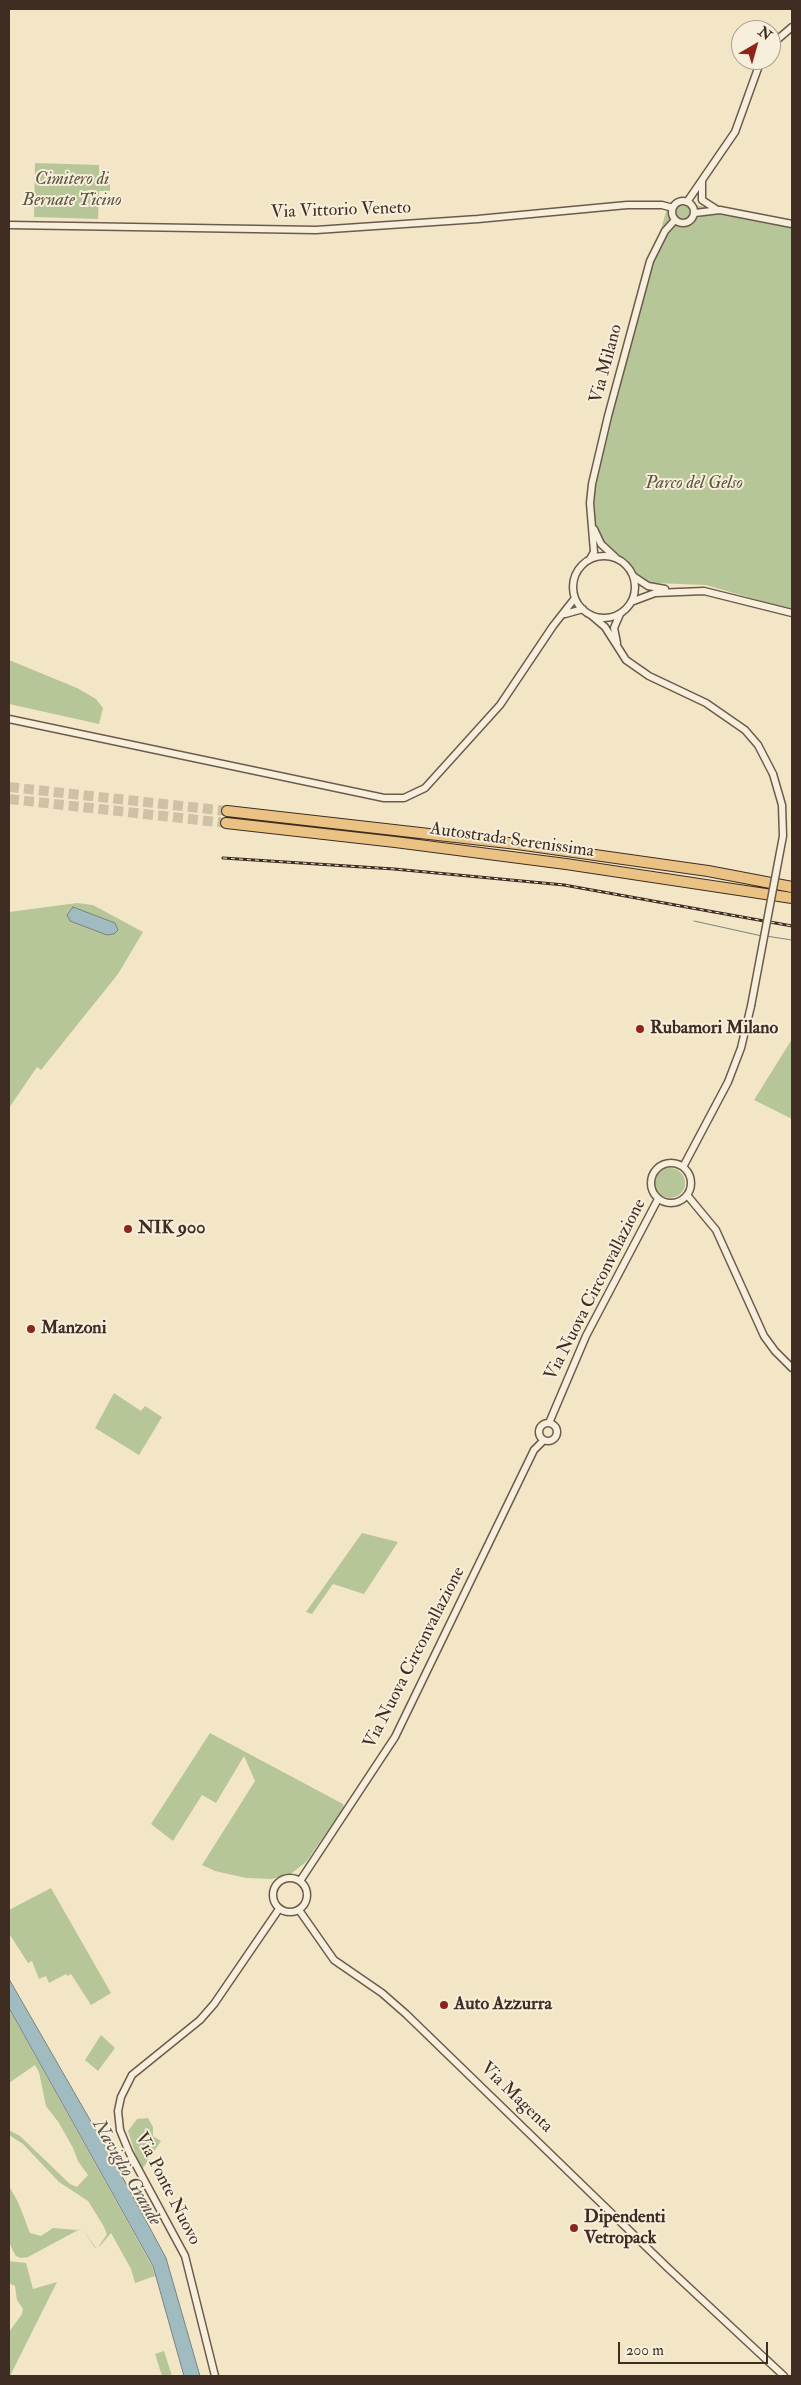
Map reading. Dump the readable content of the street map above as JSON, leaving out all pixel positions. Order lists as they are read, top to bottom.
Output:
{
  "streets": {
    "highway": ["Autostrada Serenissima"],
    "street": [
      "Via Vittorio Veneto",
      "Via Milano",
      "Via Nuova Circonvallazione",
      "Via Magenta",
      "Via Ponte Nuovo"
    ]
  },
  "crossings": [
    ["Via Vittorio Veneto", "Via Milano"],
    ["Via Nuova Circonvallazione", "Via Magenta"],
    ["Via Nuova Circonvallazione", "Via Ponte Nuovo"],
    ["Via Magenta", "Via Ponte Nuovo"]
  ],
  "water": ["Naviglio Grande"],
  "parks": ["Cimitero di Bernate Ticino", "Parco del Gelso"],
  "places": [
    "Rubamori Milano",
    "NIK 900",
    "Manzoni",
    "Auto Azzurra",
    "Dipendenti Vetropack"
  ],
  "scale_bar": "200 m",
  "north": "top right"
}
